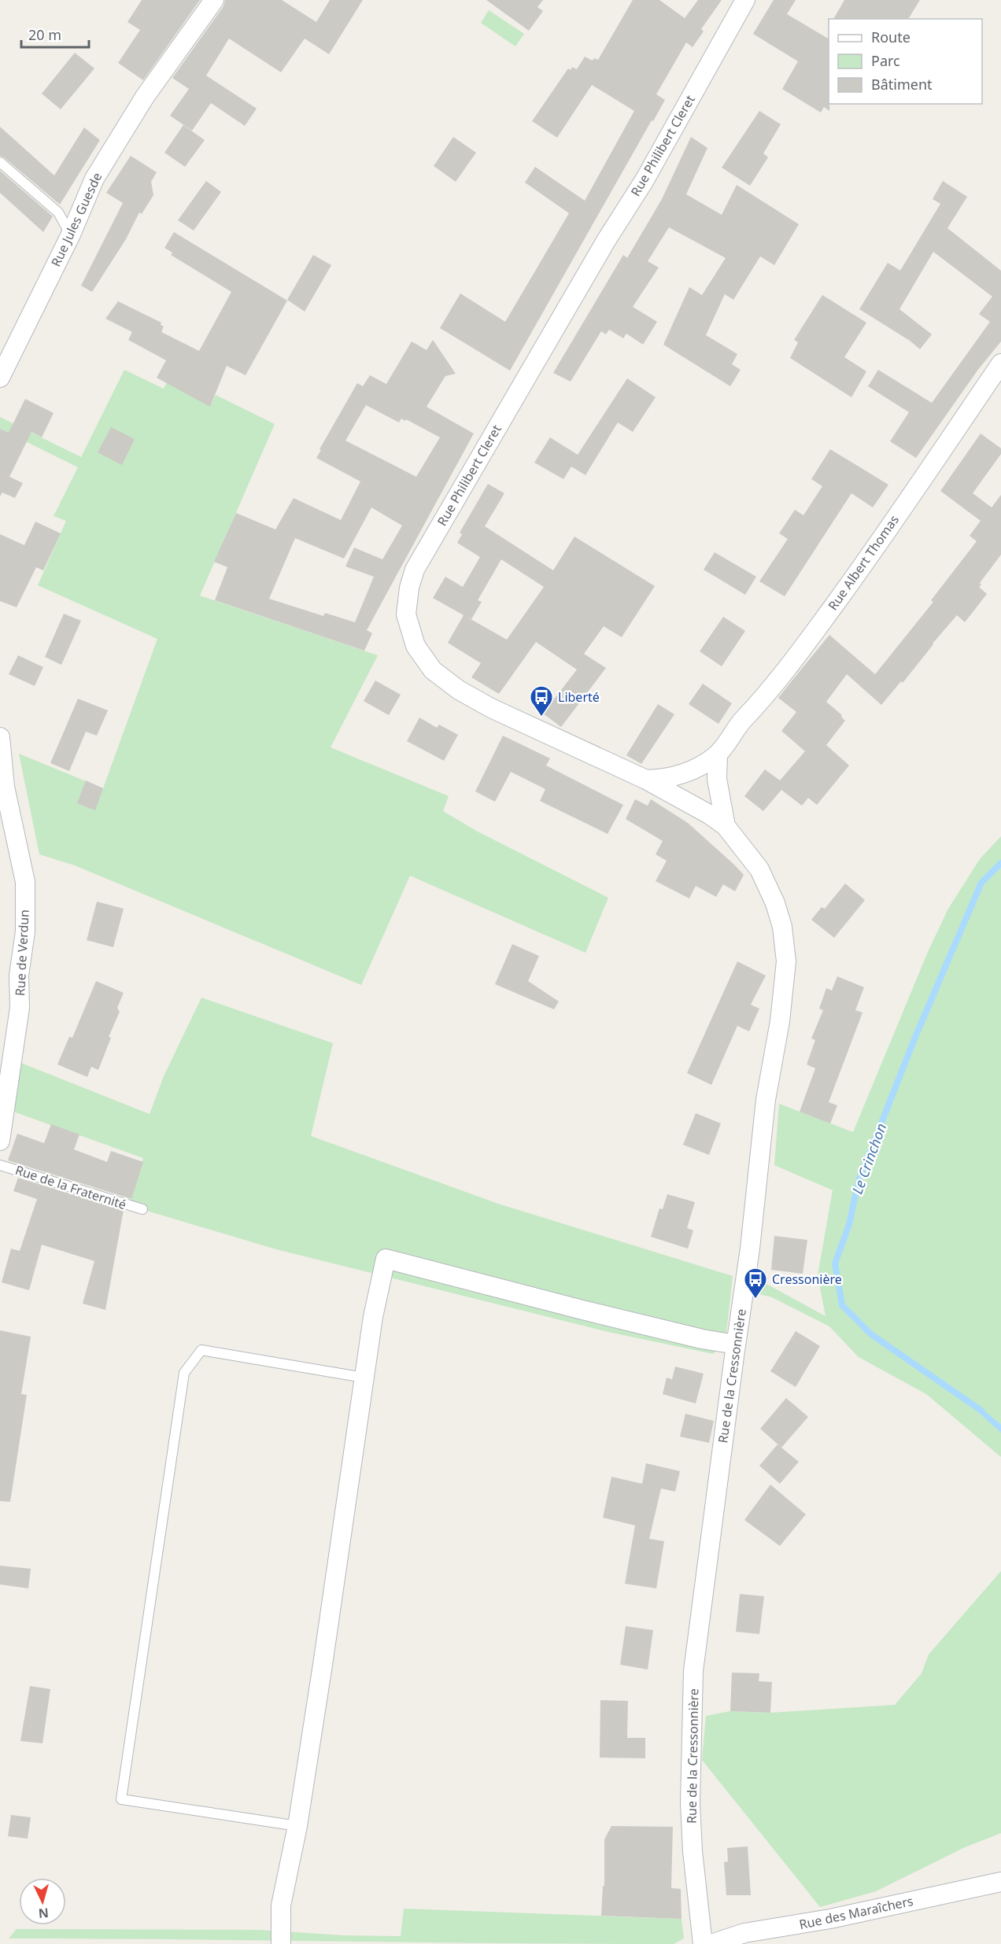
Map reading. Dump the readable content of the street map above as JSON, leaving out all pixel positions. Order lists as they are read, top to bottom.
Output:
{
  "streets": {
    "street": [
      "Rue Philibert Cleret",
      "Rue Jules Guesde",
      "Rue Albert Thomas",
      "Rue de Verdun",
      "Rue de la Cressonnière",
      "Rue des Maraîchers"
    ],
    "lane": ["Rue de la Fraternité"]
  },
  "crossings": [
    ["Rue Philibert Cleret", "Rue Albert Thomas"],
    ["Rue Philibert Cleret", "Rue de la Cressonnière"]
  ],
  "water": ["Le Crinchon"],
  "places": {
    "bus stop": ["Liberté", "Cressonière"]
  },
  "legend": ["Route", "Parc", "Bâtiment"],
  "scale_bar": "20 m",
  "north": "bottom"
}
